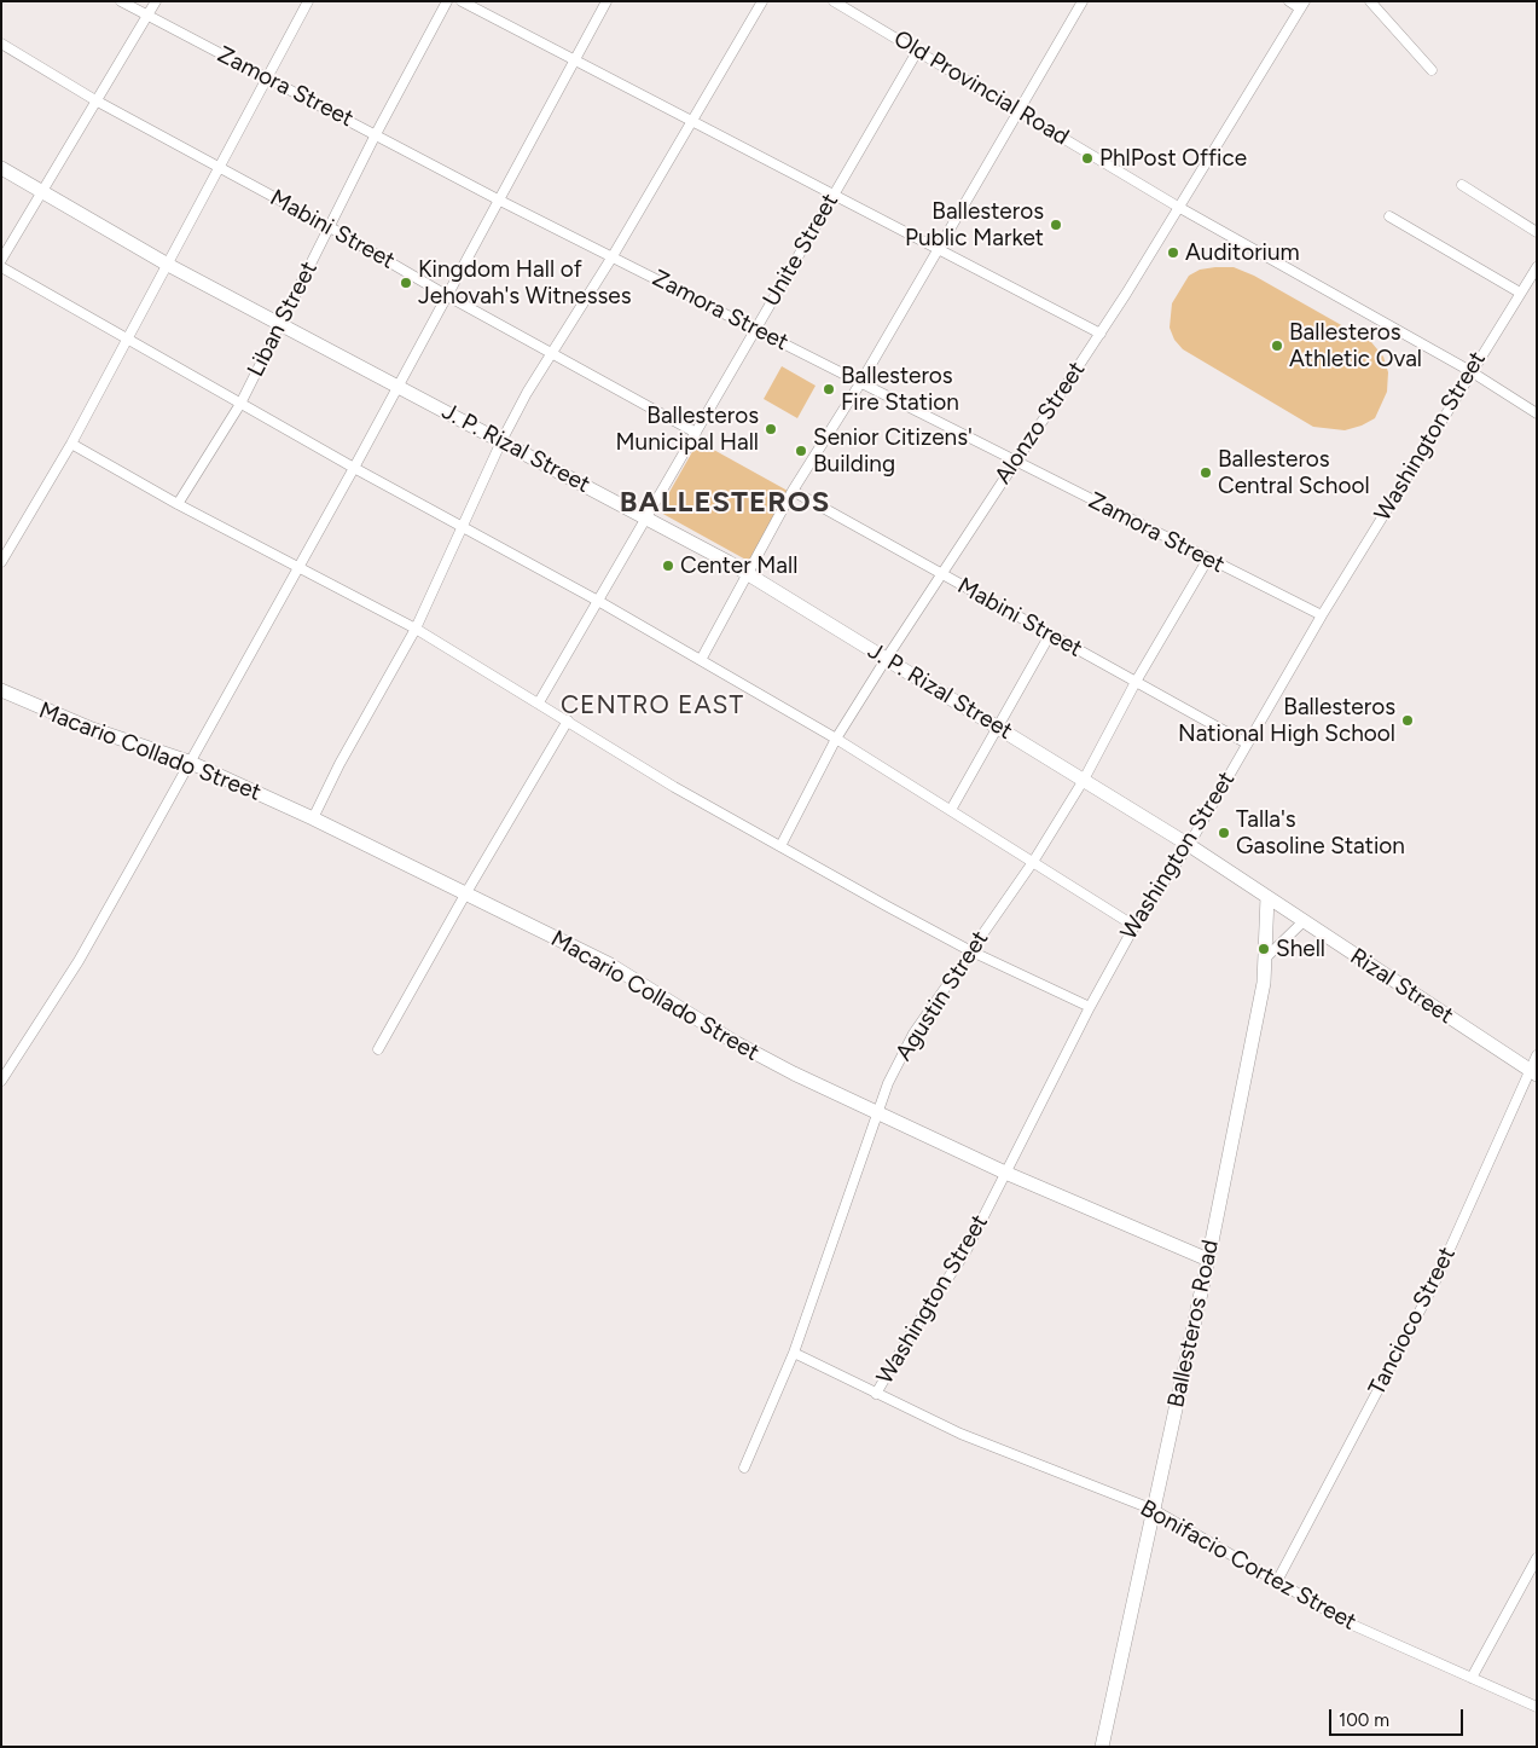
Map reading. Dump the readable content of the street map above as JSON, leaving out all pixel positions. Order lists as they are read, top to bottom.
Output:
{
  "streets": {
    "main road": [
      "J. P. Rizal Street",
      "Macario Collado Street",
      "Rizal Street",
      "Ballesteros Road"
    ],
    "street": [
      "Zamora Street",
      "Old Provincial Road",
      "Mabini Street",
      "Unite Street",
      "Liban Street",
      "Alonzo Street",
      "Washington Street",
      "Agustin Street",
      "Tancioco Street",
      "Bonifacio Cortez Street"
    ]
  },
  "crossings": [
    ["Zamora Street", "Unite Street"],
    ["Zamora Street", "Liban Street"],
    ["Zamora Street", "Alonzo Street"],
    ["Zamora Street", "Washington Street"],
    ["Zamora Street", "Agustin Street"],
    ["Old Provincial Road", "Unite Street"],
    ["Old Provincial Road", "Alonzo Street"],
    ["Old Provincial Road", "Washington Street"],
    ["Mabini Street", "Unite Street"],
    ["Mabini Street", "Liban Street"],
    ["Mabini Street", "Alonzo Street"],
    ["Mabini Street", "Washington Street"],
    ["Mabini Street", "Agustin Street"],
    ["Unite Street", "J. P. Rizal Street"],
    ["Liban Street", "J. P. Rizal Street"],
    ["Alonzo Street", "J. P. Rizal Street"],
    ["Washington Street", "J. P. Rizal Street"],
    ["Washington Street", "Macario Collado Street"],
    ["Washington Street", "Bonifacio Cortez Street"],
    ["J. P. Rizal Street", "Rizal Street"],
    ["J. P. Rizal Street", "Agustin Street"],
    ["J. P. Rizal Street", "Ballesteros Road"],
    ["Macario Collado Street", "Agustin Street"],
    ["Macario Collado Street", "Ballesteros Road"],
    ["Rizal Street", "Tancioco Street"],
    ["Rizal Street", "Ballesteros Road"],
    ["Agustin Street", "Bonifacio Cortez Street"],
    ["Tancioco Street", "Bonifacio Cortez Street"],
    ["Ballesteros Road", "Bonifacio Cortez Street"]
  ],
  "districts": ["BALLESTEROS", "CENTRO EAST"],
  "places": [
    "PhlPost Office",
    "Ballesteros Public Market",
    "Auditorium",
    "Kingdom Hall of Jehovah's Witnesses",
    "Ballesteros Athletic Oval",
    "Ballesteros Fire Station",
    "Ballesteros Municipal Hall",
    "Senior Citizens' Building",
    "Ballesteros Central School",
    "Center Mall",
    "Ballesteros National High School",
    "Talla's Gasoline Station",
    "Shell"
  ],
  "scale_bar": "100 m"
}
